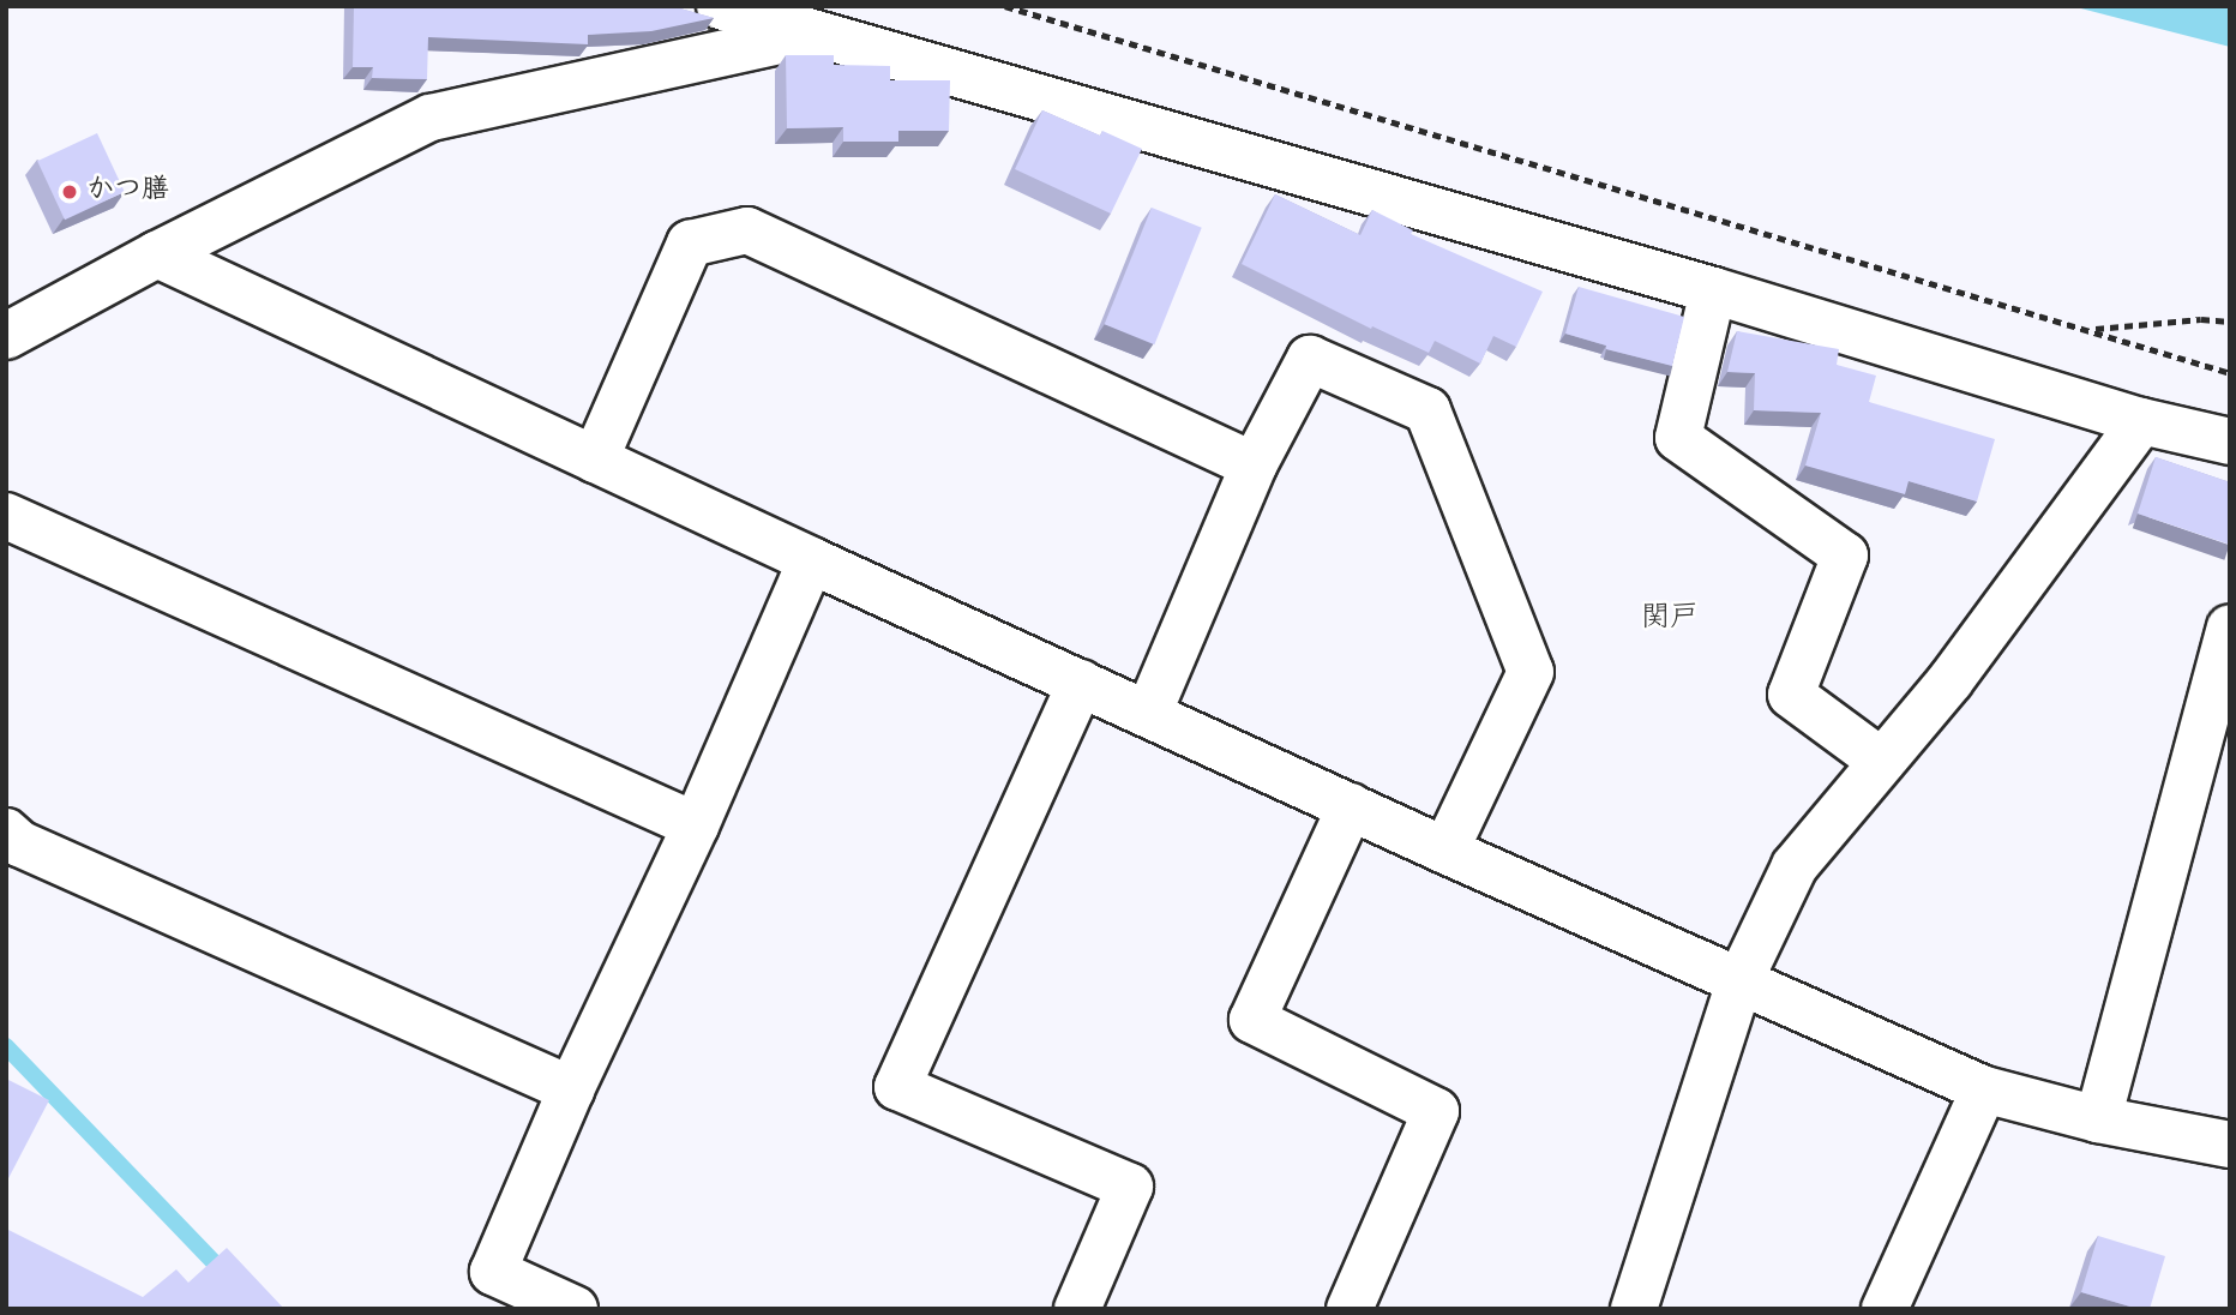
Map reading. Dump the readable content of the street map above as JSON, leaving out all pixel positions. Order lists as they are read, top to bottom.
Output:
{
  "districts": ["関戸"],
  "places": ["かつ膳"]
}
